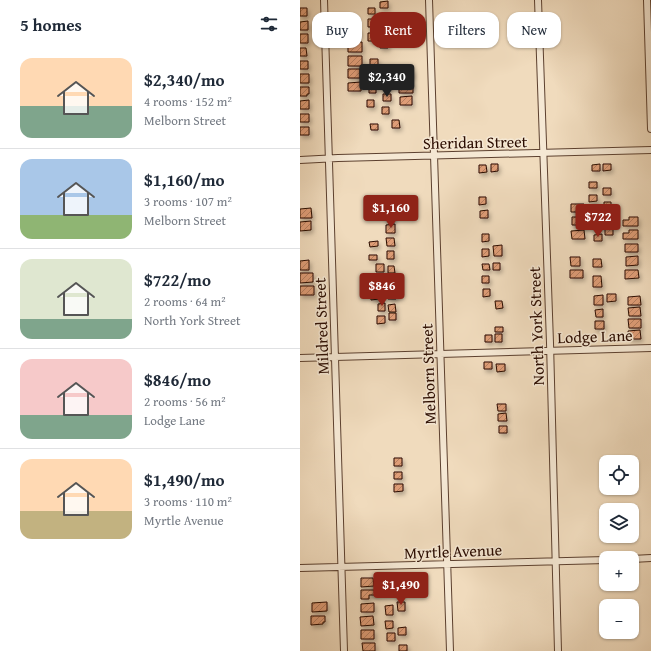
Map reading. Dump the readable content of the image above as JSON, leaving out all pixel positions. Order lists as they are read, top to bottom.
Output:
{
  "streets": {
    "street": [
      "Sheridan Street",
      "Mildred Street",
      "North York Street",
      "Lodge Lane",
      "Melborn Street",
      "Myrtle Avenue"
    ]
  },
  "crossings": [
    ["Sheridan Street", "Mildred Street"],
    ["Sheridan Street", "North York Street"],
    ["Sheridan Street", "Melborn Street"],
    ["Mildred Street", "Lodge Lane"],
    ["Mildred Street", "Myrtle Avenue"],
    ["North York Street", "Lodge Lane"],
    ["North York Street", "Myrtle Avenue"],
    ["Lodge Lane", "Melborn Street"],
    ["Melborn Street", "Myrtle Avenue"]
  ],
  "page": {
    "heading": "5 homes",
    "chip": [
      "Buy",
      "Rent",
      "Filters",
      "New"
    ],
    "list": [
      {
        "name": "$2,340/mo",
        "note": "4 rooms · 152 m² · Melborn Street"
      },
      {
        "name": "$1,160/mo",
        "note": "3 rooms · 107 m² · Melborn Street"
      },
      {
        "name": "$722/mo",
        "note": "2 rooms · 64 m² · North York Street"
      },
      {
        "name": "$846/mo",
        "note": "2 rooms · 56 m² · Lodge Lane"
      },
      {
        "name": "$1,490/mo",
        "note": "3 rooms · 110 m² · Myrtle Avenue"
      }
    ],
    "price": [
      "$2,340",
      "$1,160",
      "$722",
      "$846",
      "$1,490"
    ],
    "map_buttons": ["+", "−"]
  }
}
